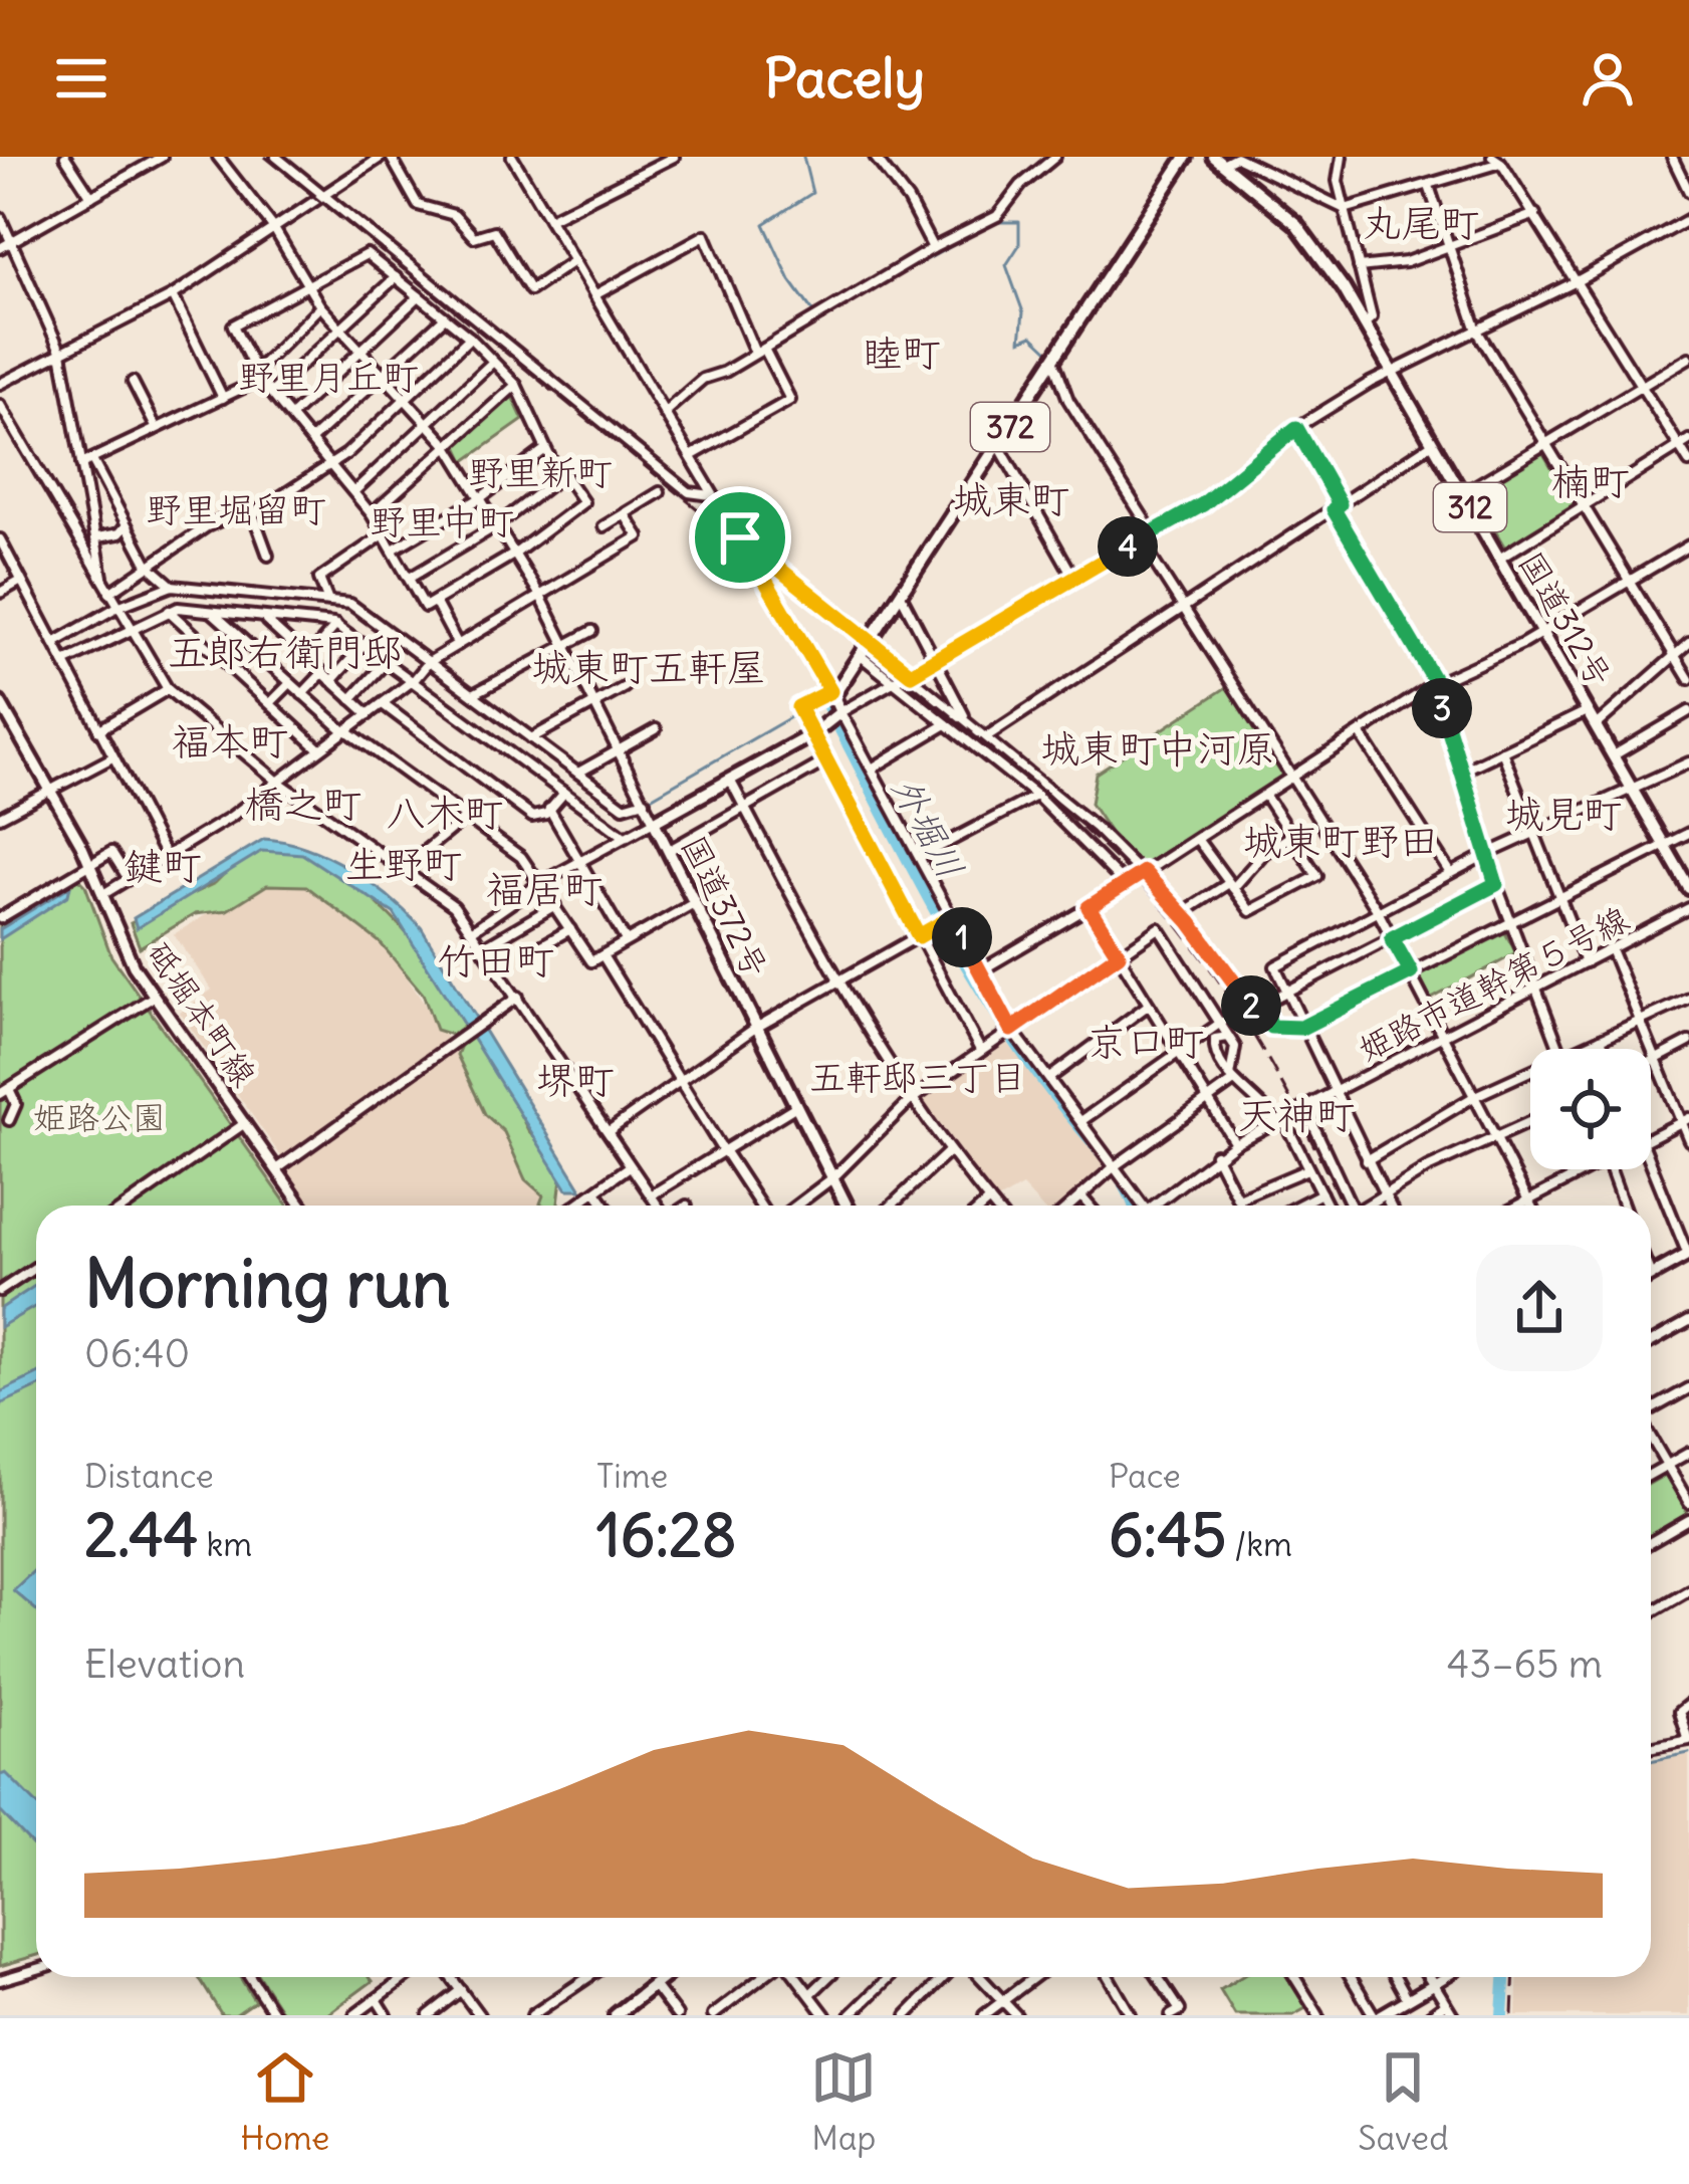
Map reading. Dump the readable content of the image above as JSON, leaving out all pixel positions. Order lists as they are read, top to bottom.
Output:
{
  "streets": {
    "highway": [
      "372",
      "312",
      "国道312号",
      "国道372号"
    ],
    "main road": ["砥堀本町線"],
    "street": ["姫路市道幹第５号線"]
  },
  "districts": [
    "丸尾町",
    "睦町",
    "野里月丘町",
    "野里新町",
    "楠町",
    "城東町",
    "野里堀留町",
    "野里中町",
    "五郎右衛門邸",
    "城東町五軒屋",
    "福本町",
    "城東町中河原",
    "橋之町",
    "八木町",
    "城見町",
    "城東町野田",
    "生野町",
    "鍵町",
    "福居町",
    "竹田町",
    "京口町",
    "五軒邸三丁目",
    "堺町",
    "天神町"
  ],
  "water": ["外堀川"],
  "parks": ["姫路公園"],
  "page": {
    "header": "Pacely",
    "pins": [
      "4",
      "3",
      "1",
      "2"
    ],
    "heading": ["Morning run", "06:40"],
    "stats": [
      ["Distance", "2.44 km"],
      ["Time", "16:28"],
      ["Pace", "6:45 /km"]
    ],
    "chart": ["Elevation", "43–65 m"],
    "tabs": ["Home", "Map", "Saved"]
  }
}
